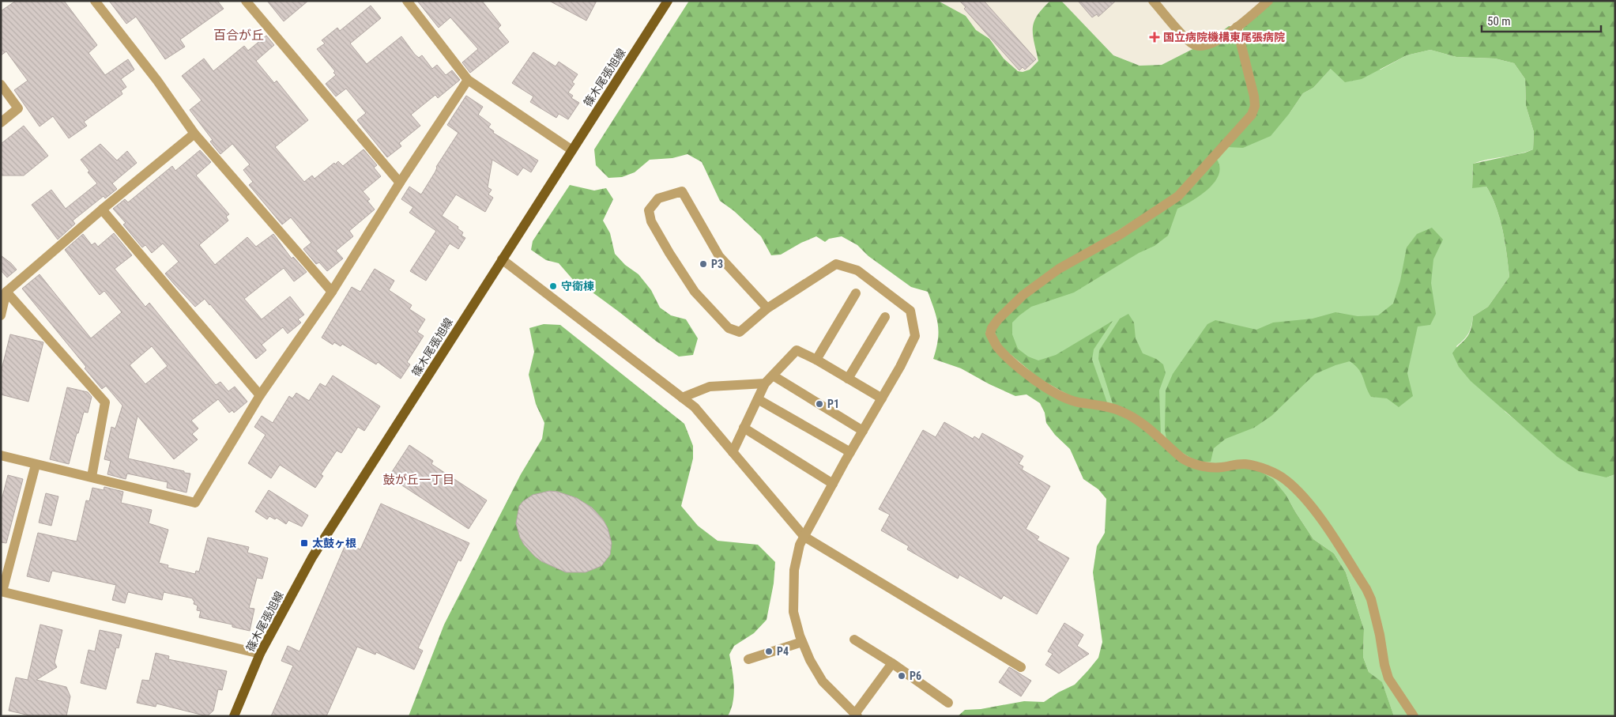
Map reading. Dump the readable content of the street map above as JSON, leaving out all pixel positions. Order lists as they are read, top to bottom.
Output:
{
  "streets": {
    "main road": ["篠木尾張旭線"]
  },
  "districts": ["百合が丘", "鼓が丘一丁目"],
  "places": {
    "health": ["国立病院機構東尾張病院"],
    "other": [
      "P3",
      "守衛棟",
      "P1",
      "P4",
      "P6"
    ],
    "transit": ["太鼓ヶ根"]
  },
  "scale_bar": "50 m"
}
